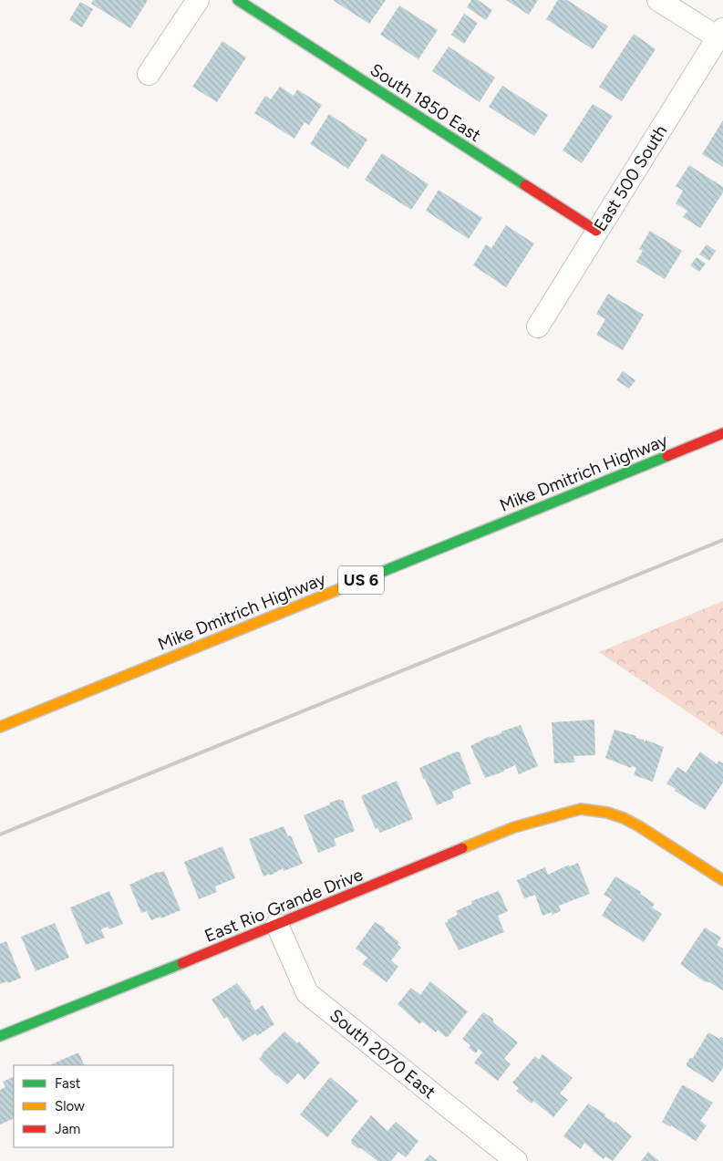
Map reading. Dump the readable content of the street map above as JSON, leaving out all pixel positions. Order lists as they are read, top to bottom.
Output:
{
  "streets": {
    "main road": [
      "South 1850 East",
      "Mike Dmitrich Highway",
      "US 6",
      "East Rio Grande Drive"
    ],
    "street": ["East 500 South", "South 2070 East"]
  },
  "crossings": [
    ["South 1850 East", "East 500 South"],
    ["East Rio Grande Drive", "South 2070 East"]
  ],
  "legend": ["Fast", "Slow", "Jam"]
}
